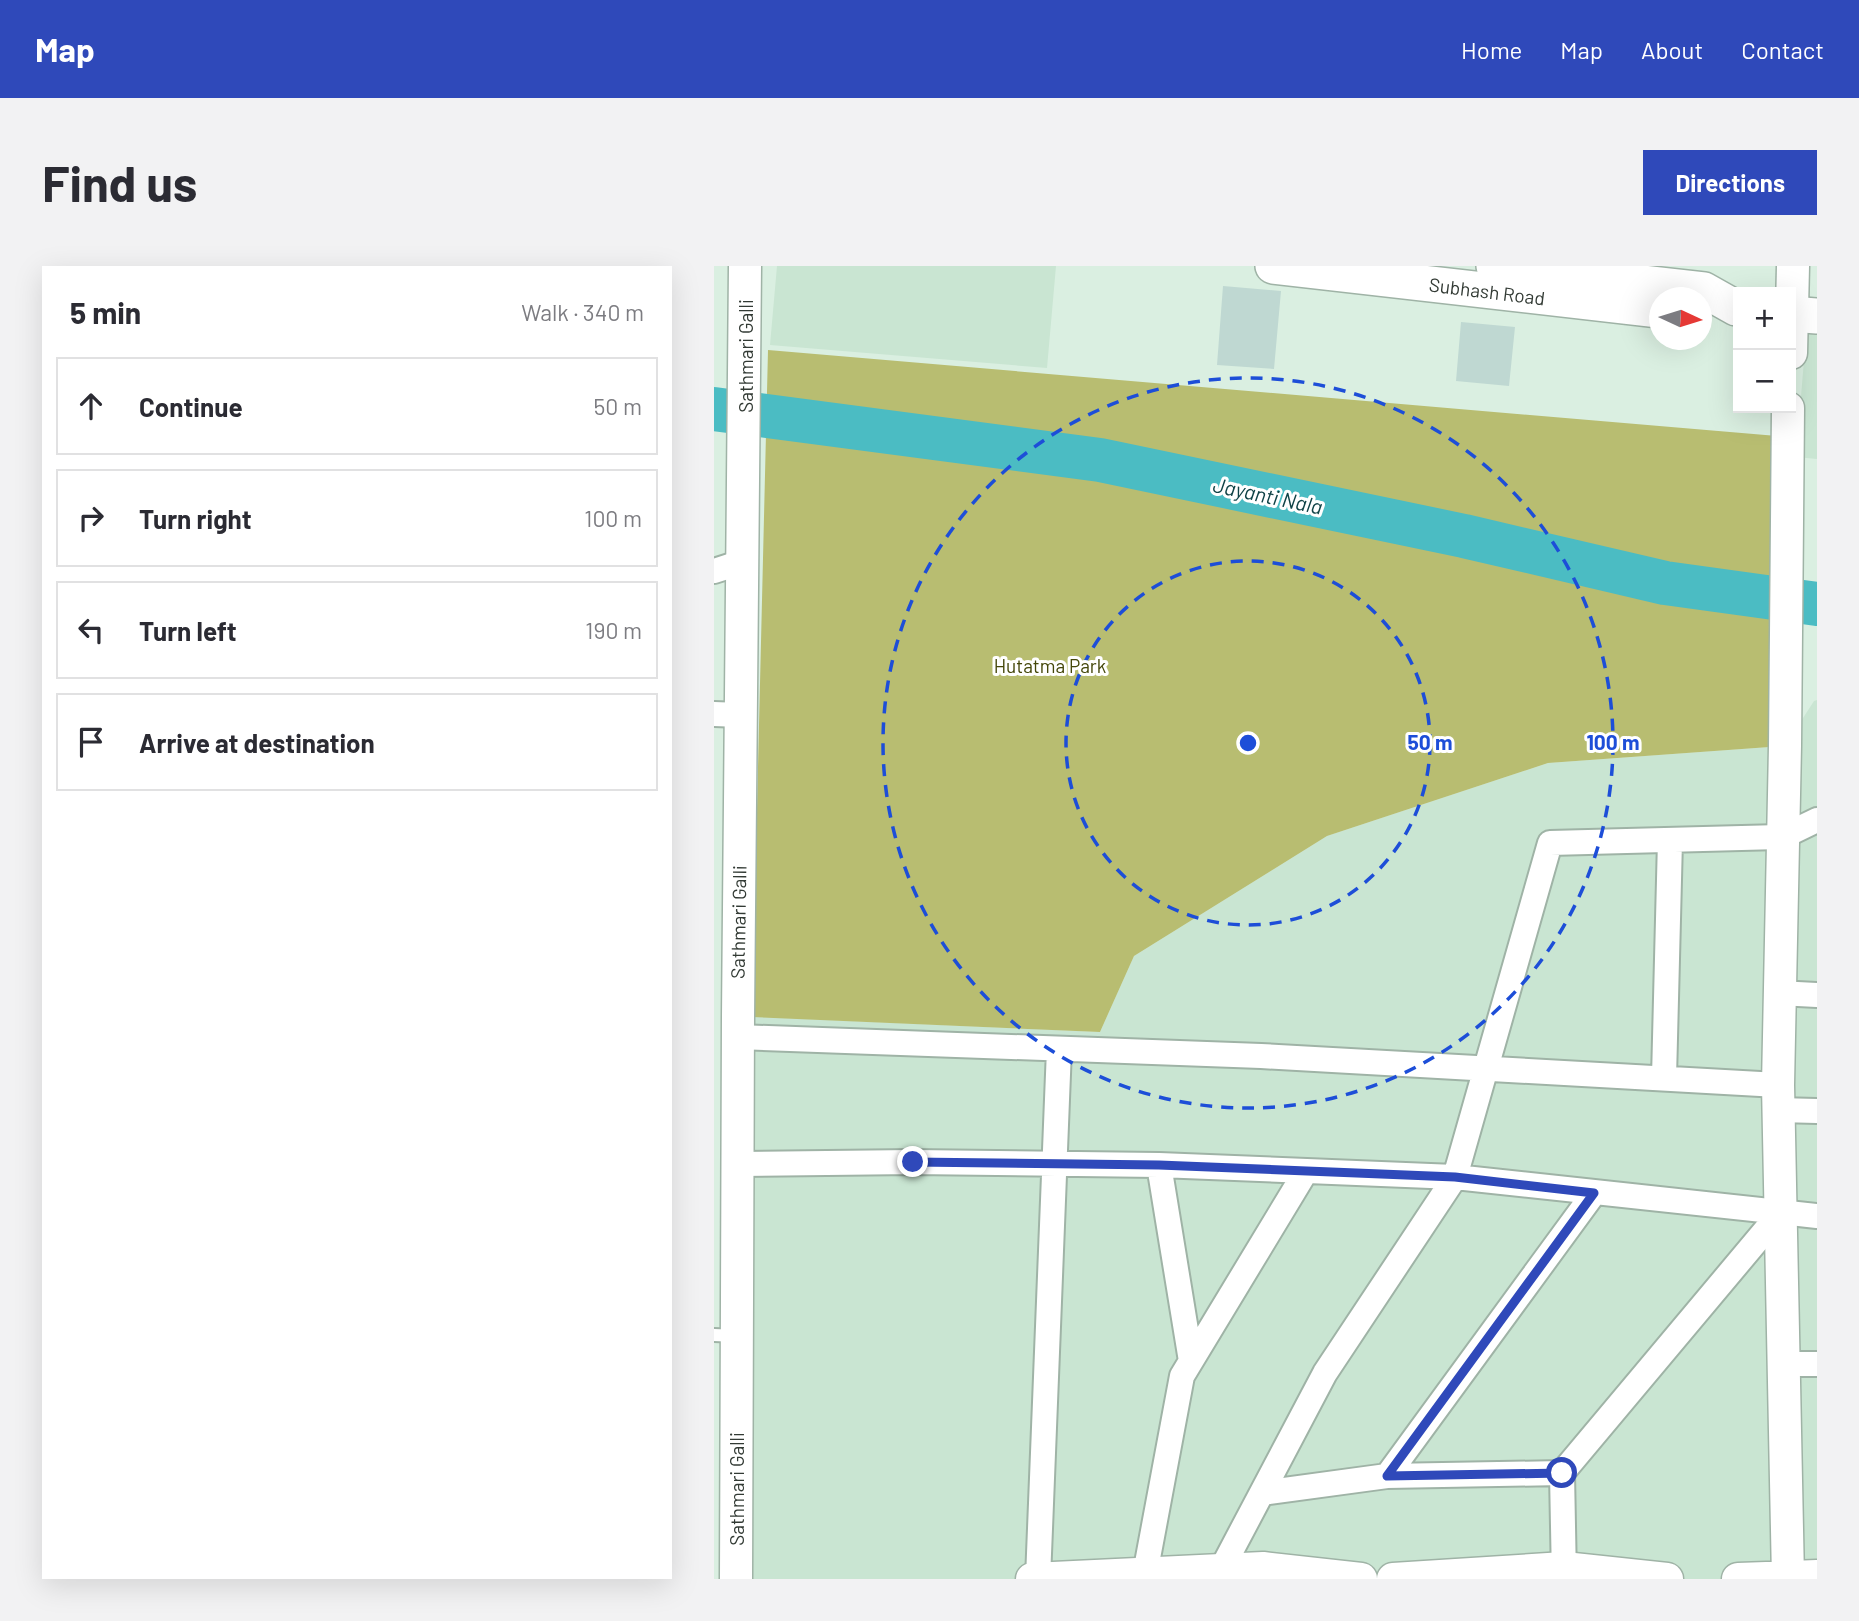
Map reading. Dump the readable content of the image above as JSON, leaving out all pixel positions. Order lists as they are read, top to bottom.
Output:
{
  "streets": {
    "main road": ["Subhash Road"],
    "street": ["Sathmari Galli"]
  },
  "water": ["Jayanti Nala"],
  "parks": ["Hutatma Park"],
  "north": "right",
  "page": {
    "header": "Map",
    "nav": [
      "Home",
      "Map",
      "About",
      "Contact"
    ],
    "buttons": "Directions",
    "title": "Find us",
    "heading": ["5 min", "Walk · 340 m"],
    "map_buttons": ["+", "−"],
    "list": [
      ["Continue", "50 m"],
      ["Turn right", "100 m"],
      ["Turn left", "190 m"],
      "Arrive at destination"
    ]
  },
  "rings": ["50 m", "100 m"]
}
